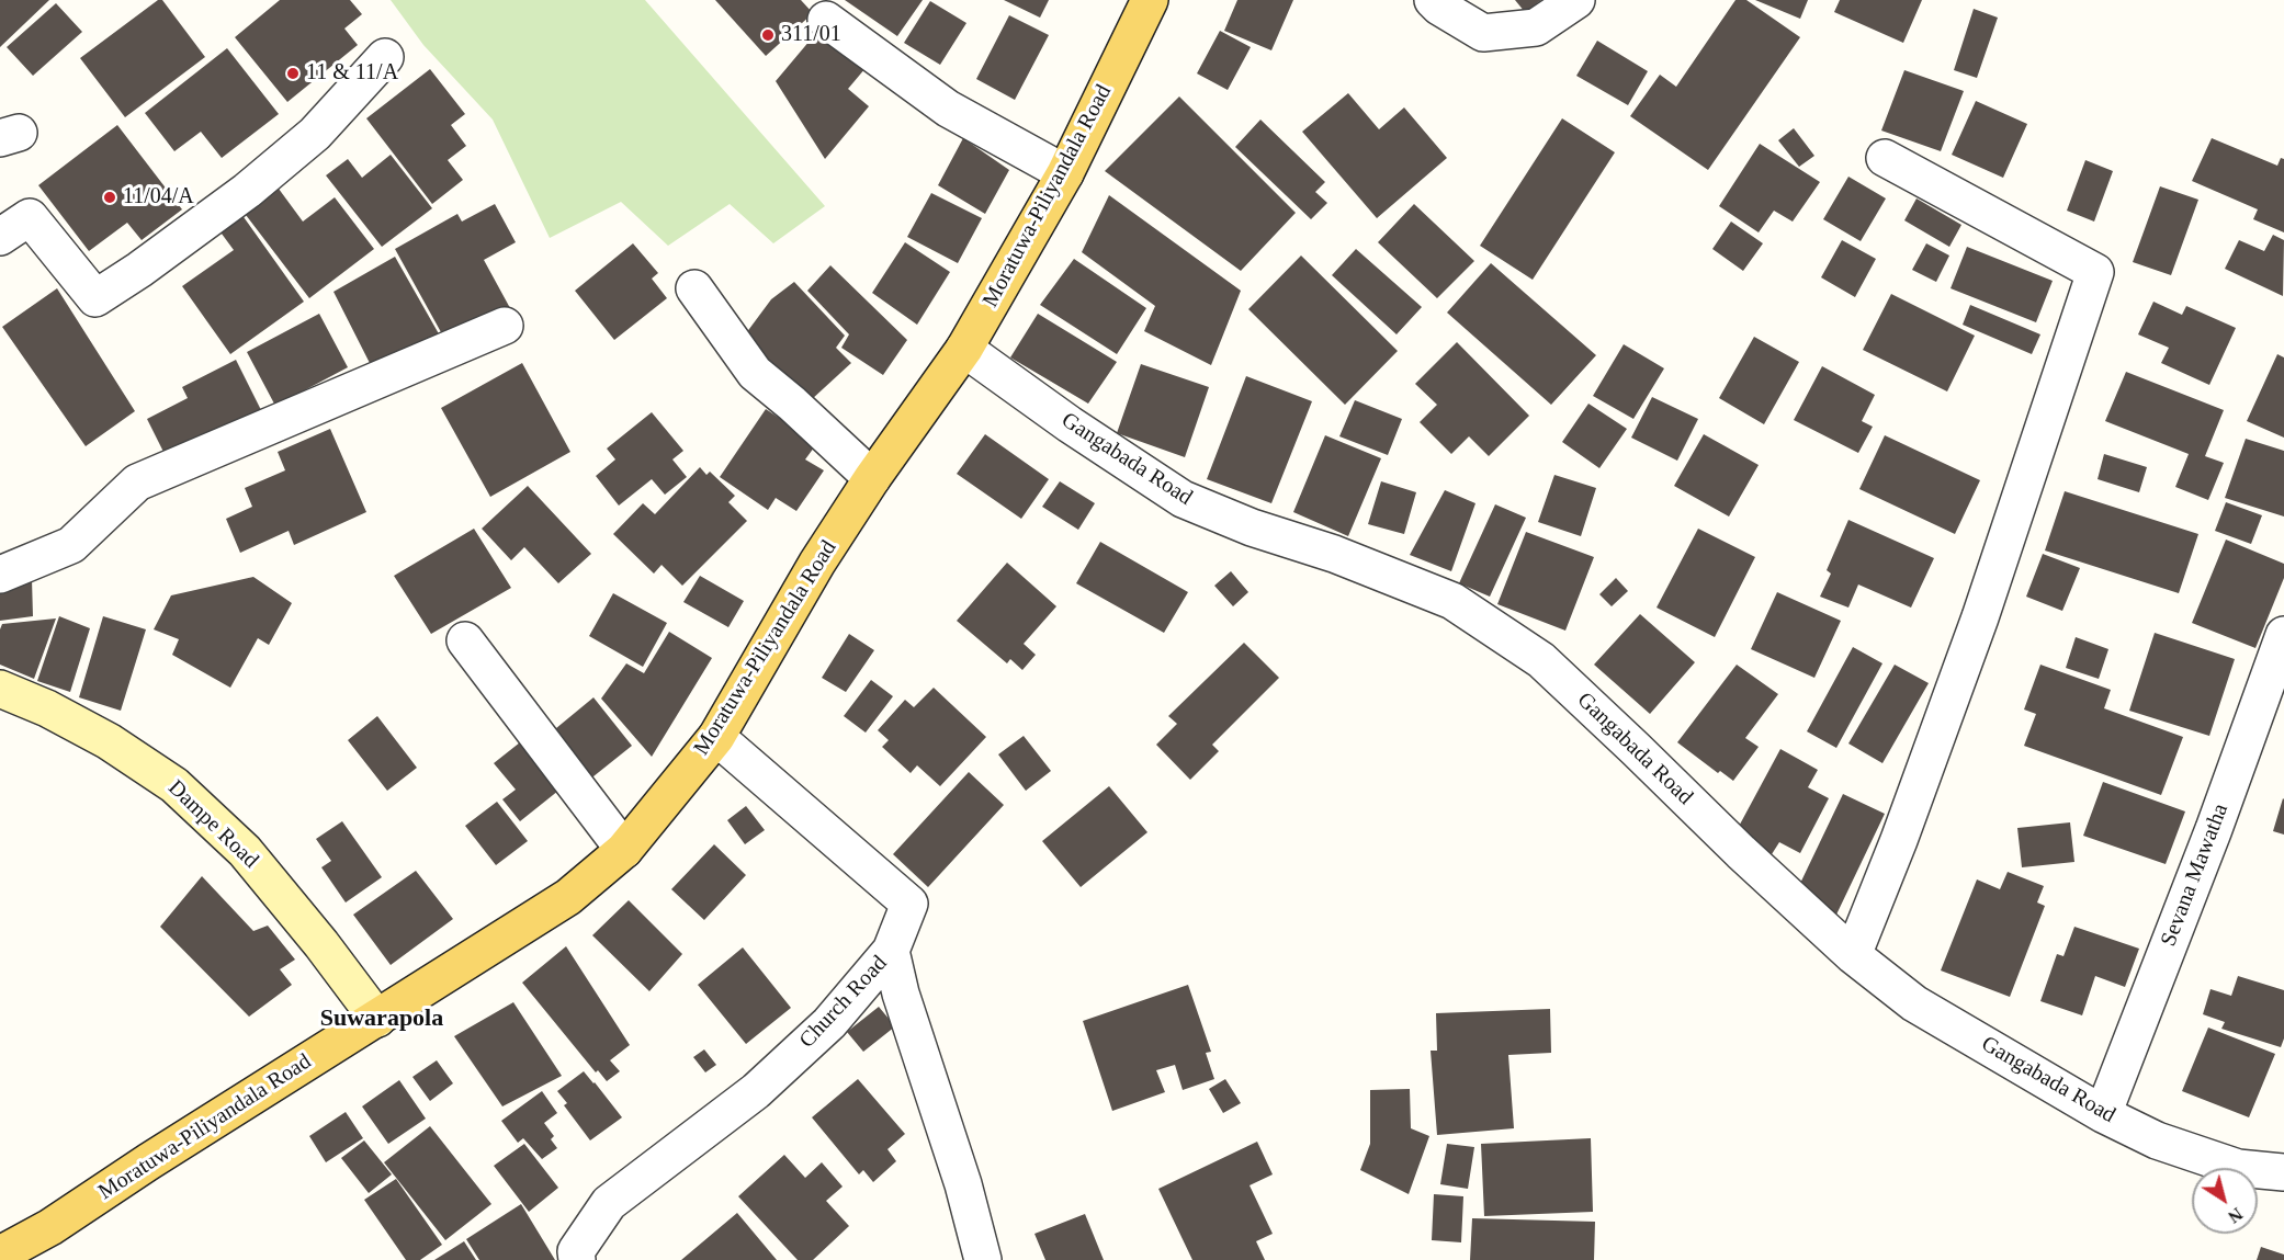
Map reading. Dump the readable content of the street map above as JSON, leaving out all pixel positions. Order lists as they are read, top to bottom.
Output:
{
  "streets": {
    "main road": ["Moratuwa-Piliyandala Road"],
    "street": [
      "Gangabada Road",
      "Dampe Road",
      "Sevana Mawatha",
      "Church Road"
    ]
  },
  "crossings": [
    ["Moratuwa-Piliyandala Road", "Gangabada Road"],
    ["Moratuwa-Piliyandala Road", "Dampe Road"],
    ["Moratuwa-Piliyandala Road", "Church Road"],
    ["Gangabada Road", "Sevana Mawatha"]
  ],
  "districts": ["Suwarapola"],
  "places": ["311/01", "11 & 11/A", "11/04/A"],
  "north": "bottom right"
}
